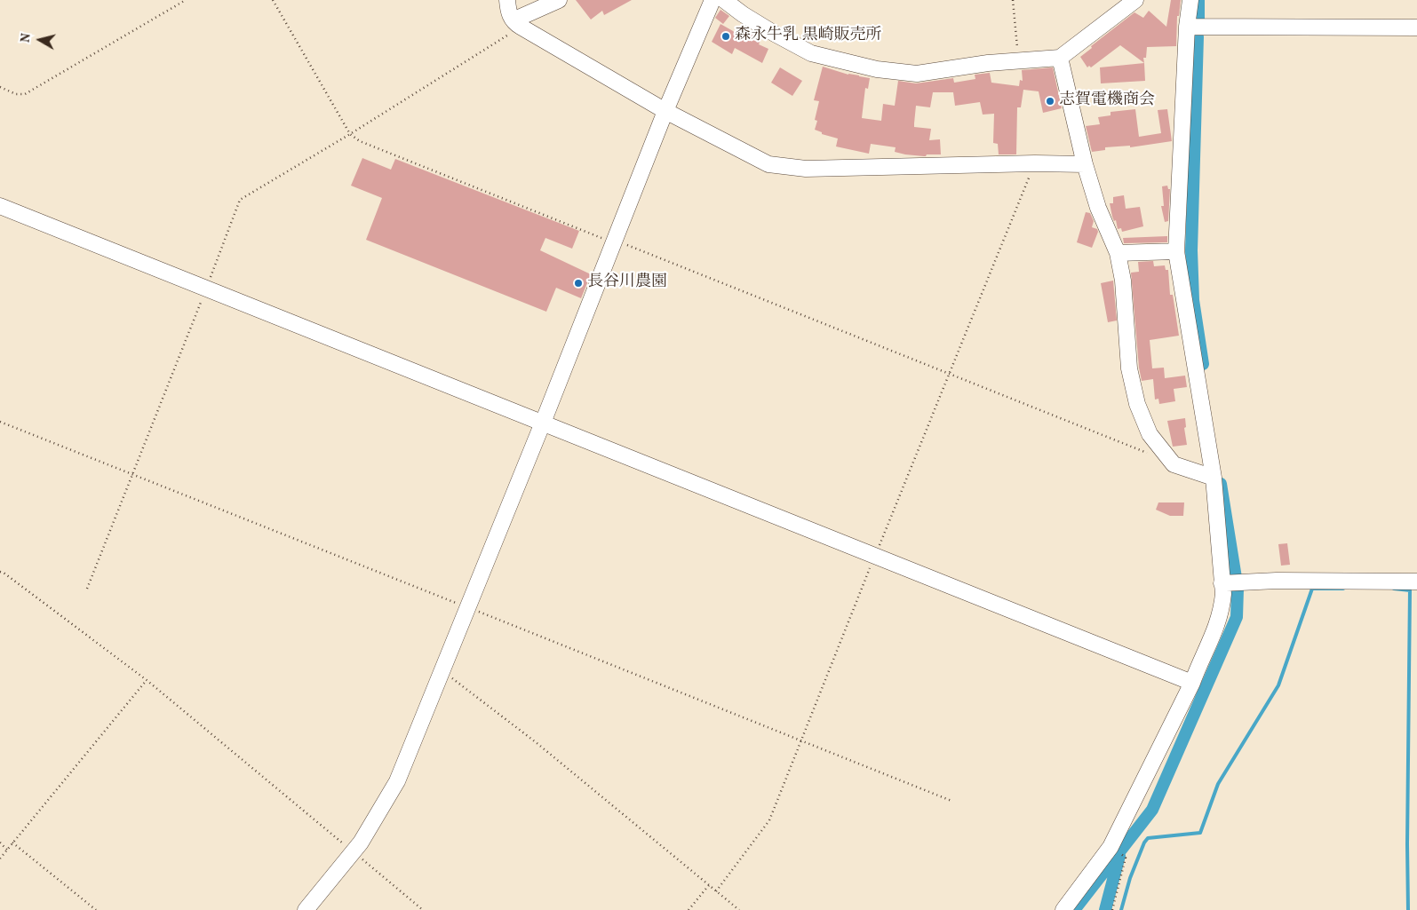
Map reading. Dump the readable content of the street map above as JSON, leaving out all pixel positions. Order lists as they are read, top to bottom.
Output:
{
  "places": ["森永牛乳 黒崎販売所", "志賀電機商会", "長谷川農園"],
  "north": "left"
}
